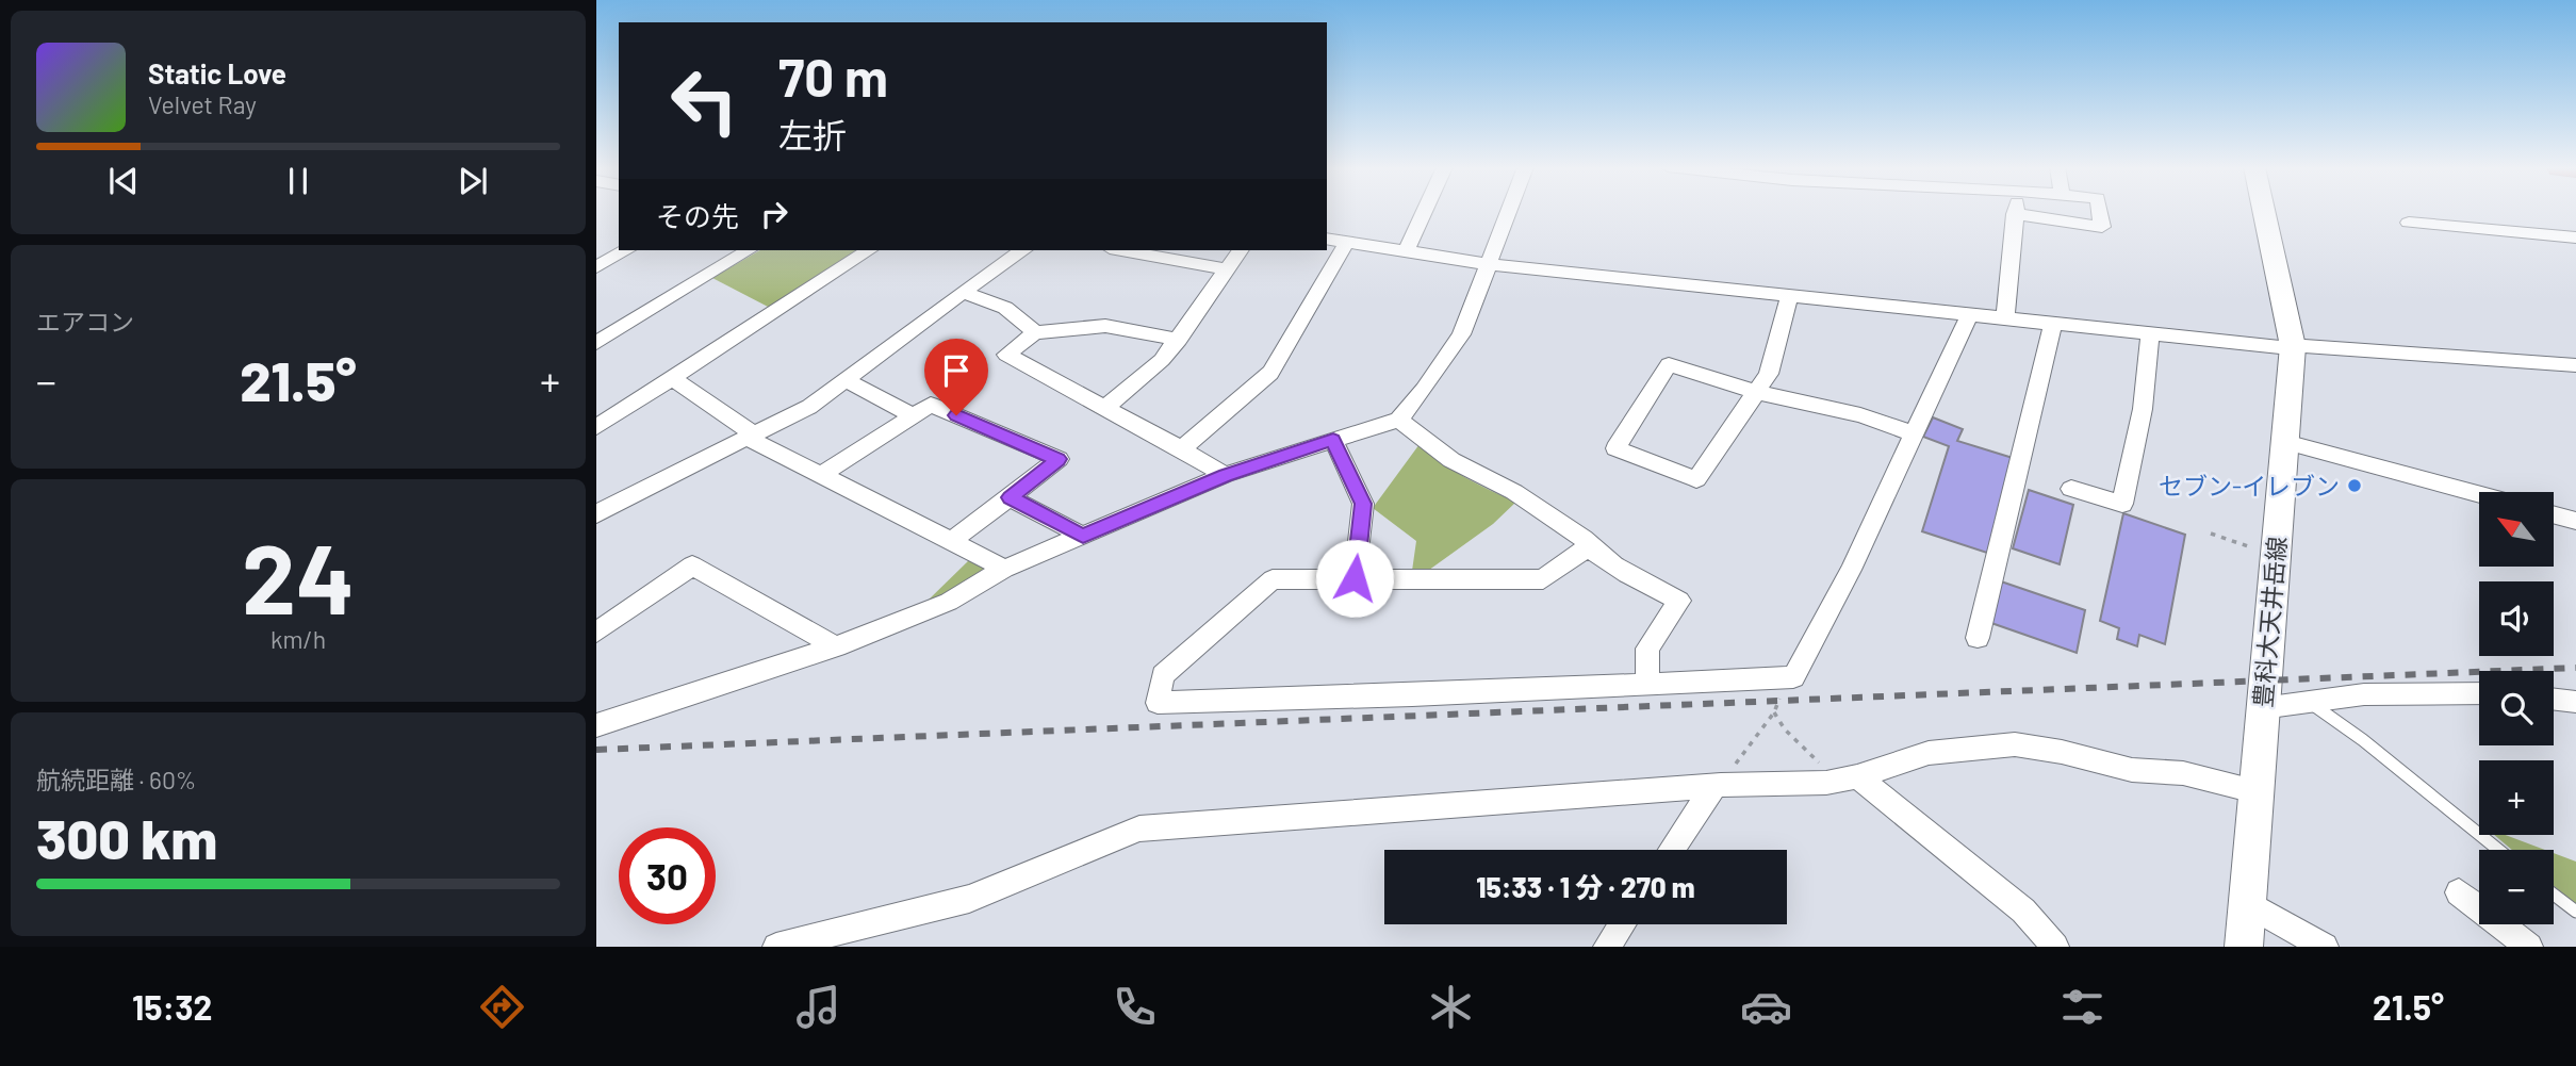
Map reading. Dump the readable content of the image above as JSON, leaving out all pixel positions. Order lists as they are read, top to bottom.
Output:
{
  "streets": {
    "main road": ["豊科大天井岳線"]
  },
  "places": ["セブン-イレブン"],
  "north": "top left",
  "page": {
    "turn": ["70 m", "左折"],
    "song": ["Static Love", "Velvet Ray"],
    "then": "その先",
    "tile": [
      "エアコン",
      ["24", "km/h"],
      ["航続距離 · 60%", "300 km"]
    ],
    "heat": ["−", "21.5°", "+"],
    "map_buttons": ["+", "−"],
    "limit": "30",
    "trip": "15:33 · 1 分 · 270 m",
    "tabs": ["15:32", "21.5°"]
  }
}
